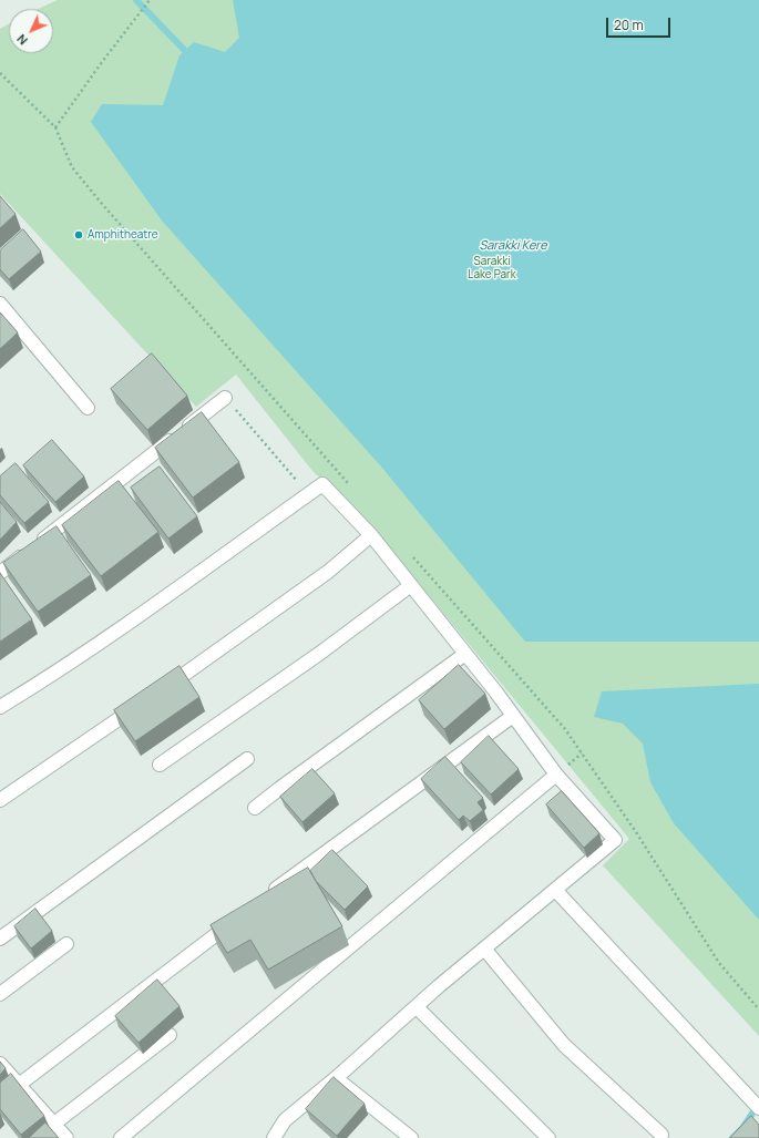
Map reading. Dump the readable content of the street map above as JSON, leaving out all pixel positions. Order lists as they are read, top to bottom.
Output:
{
  "water": ["Sarakki Kere"],
  "parks": ["Sarakki Lake Park"],
  "places": ["Amphitheatre"],
  "scale_bar": "20 m",
  "north": "bottom left"
}
